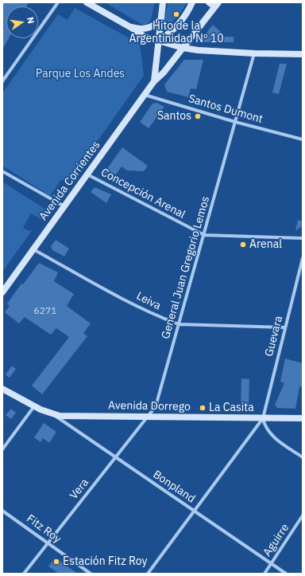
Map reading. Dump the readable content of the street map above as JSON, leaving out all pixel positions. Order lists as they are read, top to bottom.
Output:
{
  "streets": {
    "main road": ["Avenida Corrientes", "Avenida Dorrego"],
    "street": [
      "Santos Dumont",
      "Concepción Arenal",
      "General Juan Gregorio Lemos",
      "Leiva",
      "Guevara",
      "Bonpland",
      "Vera",
      "Fitz Roy",
      "Aguirre"
    ]
  },
  "crossings": [
    ["Santos Dumont", "Avenida Corrientes"],
    ["Santos Dumont", "General Juan Gregorio Lemos"],
    ["Avenida Corrientes", "Concepción Arenal"],
    ["Avenida Corrientes", "Leiva"],
    ["Concepción Arenal", "General Juan Gregorio Lemos"],
    ["General Juan Gregorio Lemos", "Leiva"],
    ["General Juan Gregorio Lemos", "Avenida Dorrego"],
    ["General Juan Gregorio Lemos", "Vera"],
    ["Leiva", "Guevara"],
    ["Guevara", "Avenida Dorrego"],
    ["Avenida Dorrego", "Bonpland"],
    ["Avenida Dorrego", "Vera"],
    ["Bonpland", "Vera"],
    ["Bonpland", "Aguirre"],
    ["Vera", "Fitz Roy"]
  ],
  "parks": ["Parque Los Andes"],
  "places": [
    "Hito de la Argentinidad Nº 10",
    "Santos",
    "Arenal",
    "La Casita",
    "Estación Fitz Roy"
  ],
  "house_numbers": ["6271"],
  "north": "right"
}
